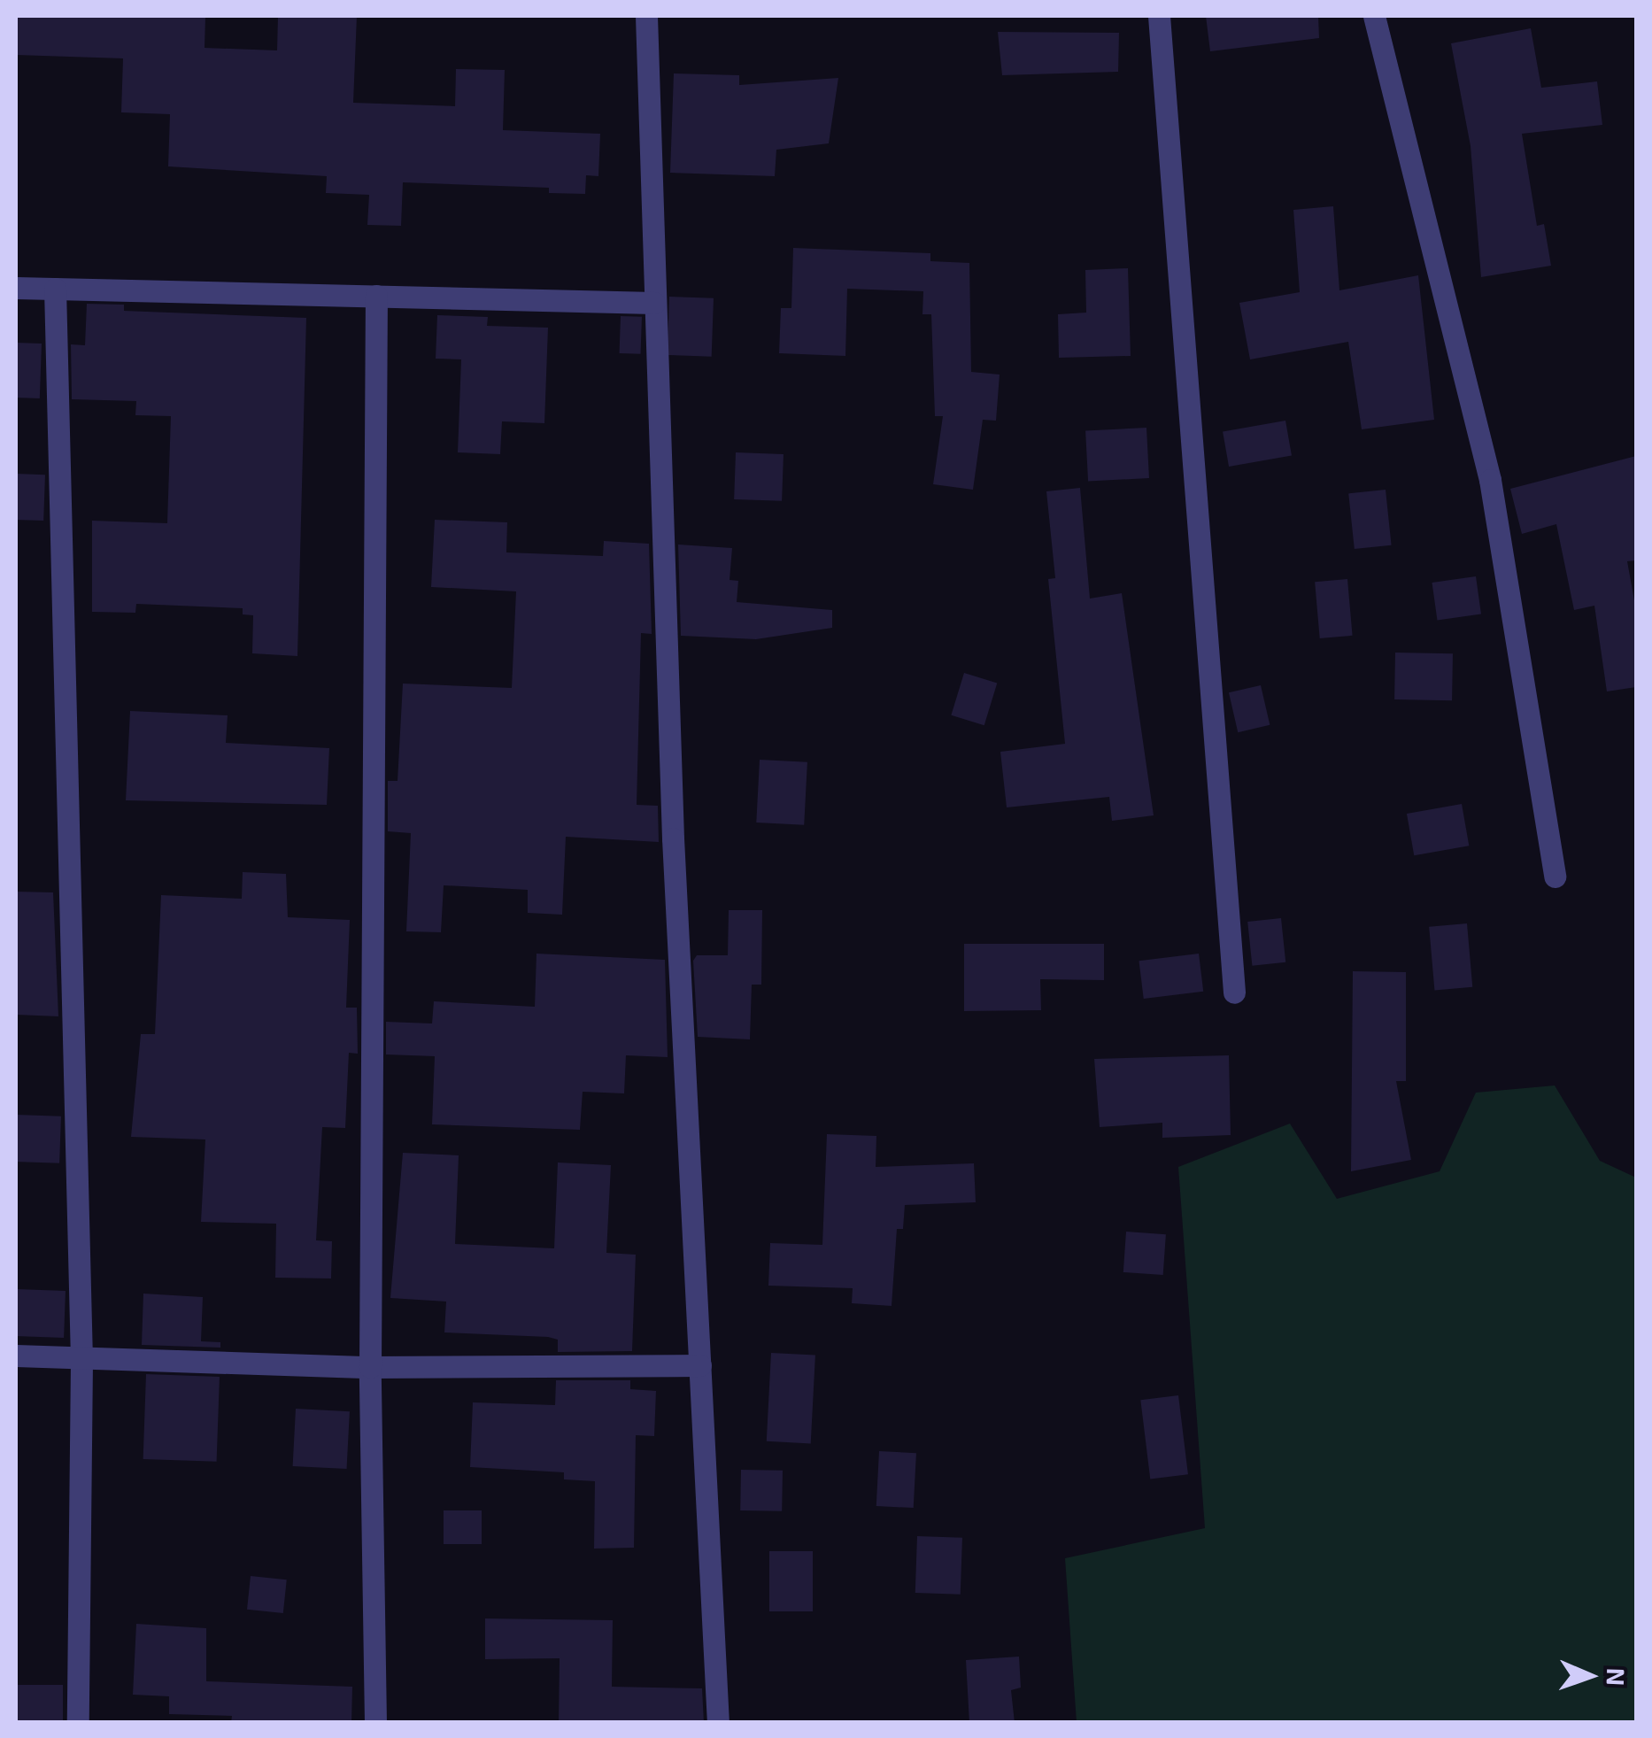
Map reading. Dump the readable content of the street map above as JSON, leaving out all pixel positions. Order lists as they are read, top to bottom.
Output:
{
  "north": "right"
}
